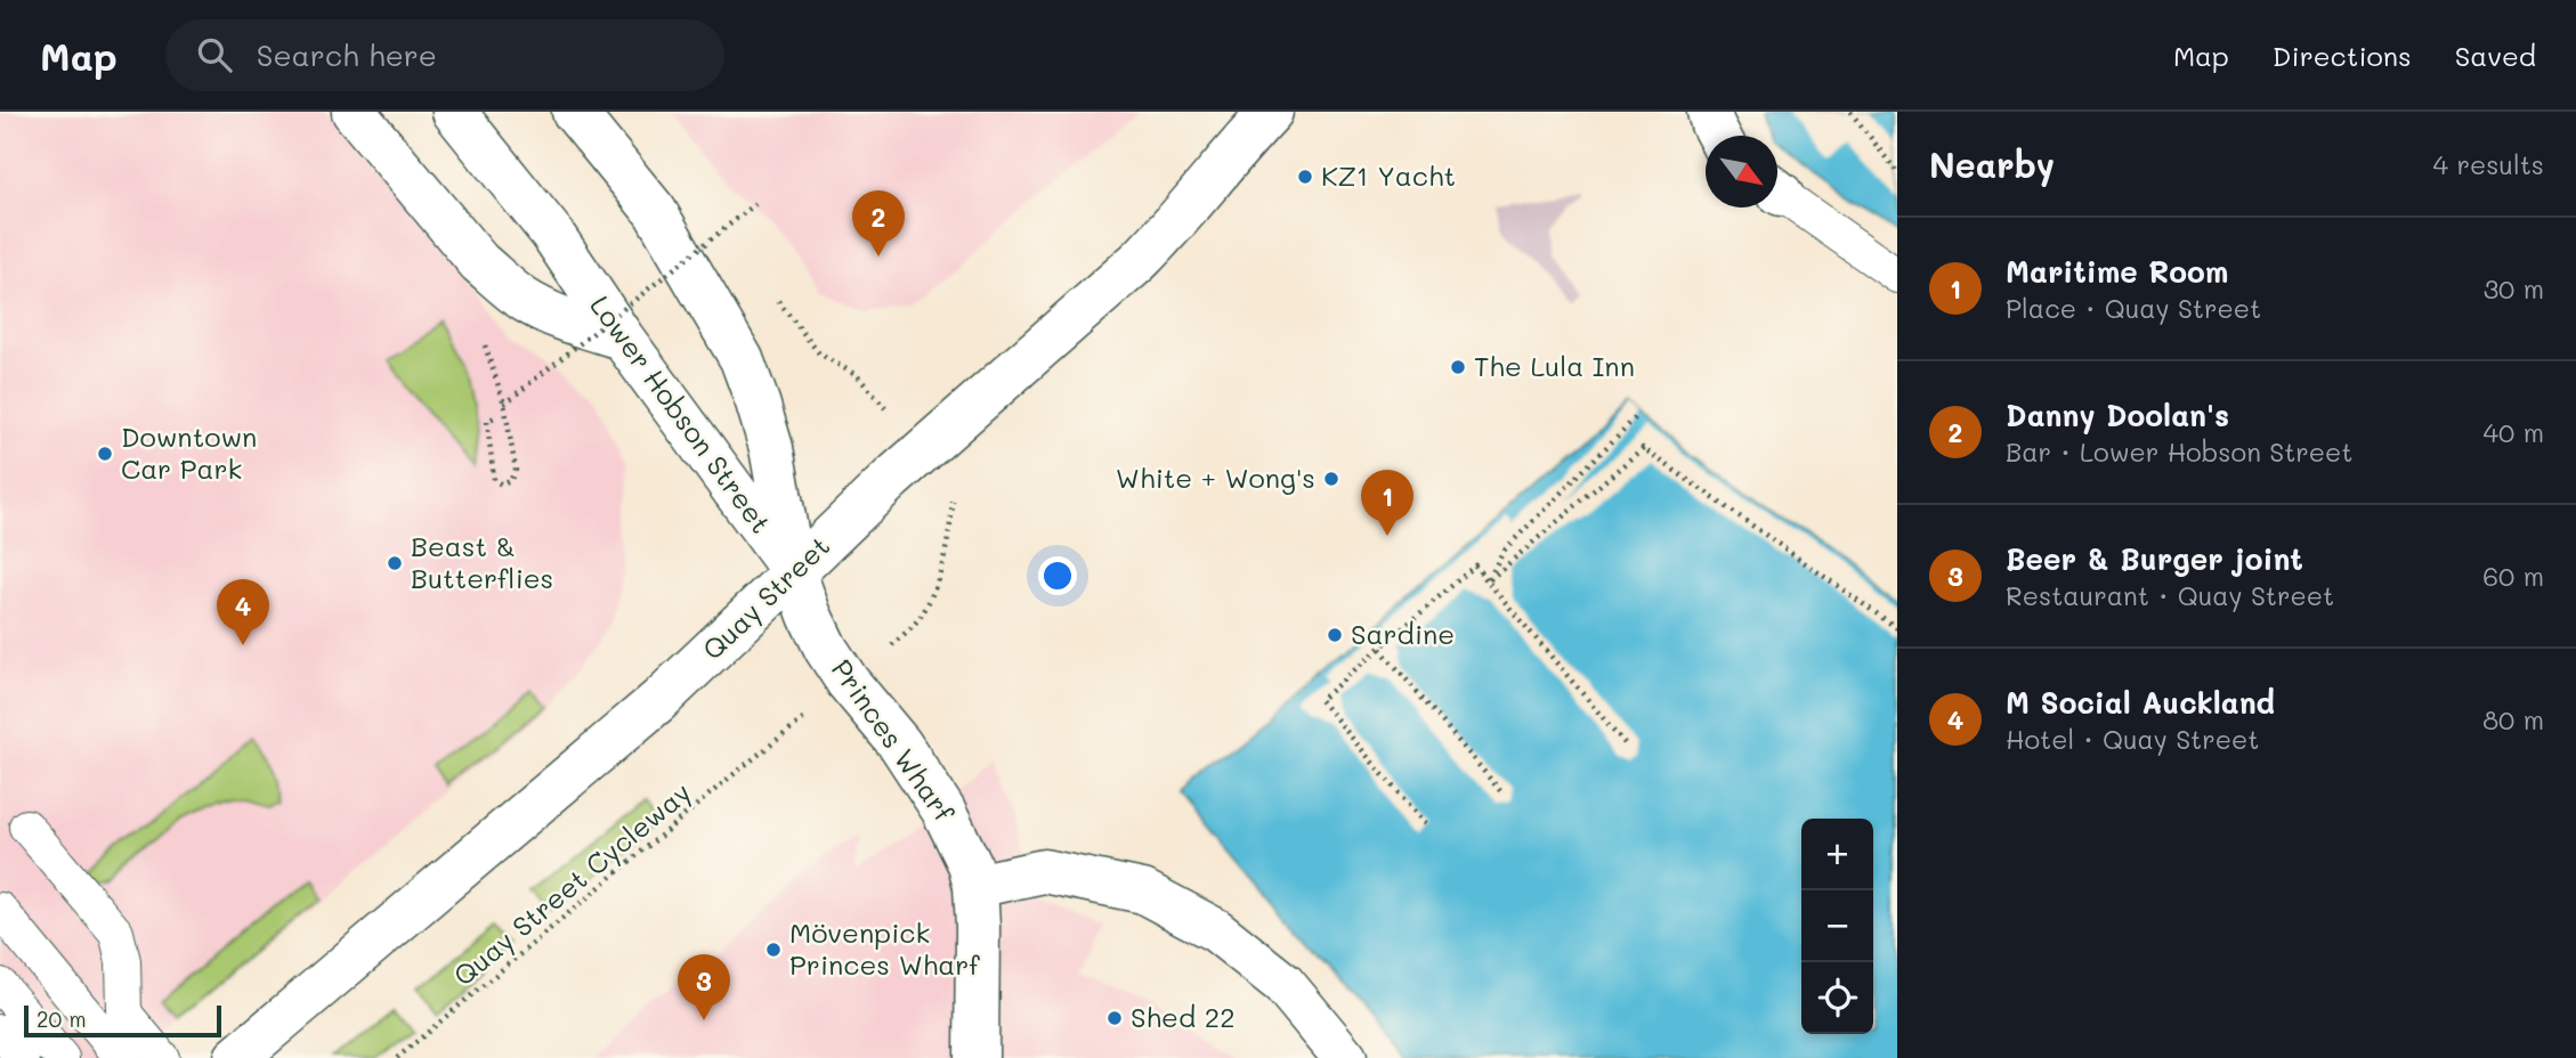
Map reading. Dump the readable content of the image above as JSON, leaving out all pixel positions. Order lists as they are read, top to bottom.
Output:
{
  "streets": {
    "main road": ["Lower Hobson Street", "Quay Street", "Princes Wharf"],
    "path": ["Quay Street Cycleway"]
  },
  "crossings": [
    ["Lower Hobson Street", "Quay Street"],
    ["Lower Hobson Street", "Princes Wharf"],
    ["Quay Street", "Princes Wharf"]
  ],
  "places": [
    "KZ1 Yacht",
    "The Lula Inn",
    "Downtown Car Park",
    "White + Wong's",
    "Beast & Butterflies",
    "Sardine",
    "Mövenpick Princes Wharf",
    "Shed 22"
  ],
  "scale_bar": "20 m",
  "north": "bottom right",
  "page": {
    "header": "Map",
    "search": "Search here",
    "nav": ["Map", "Directions", "Saved"],
    "heading": ["Nearby", "4 results"],
    "pins": [
      "2",
      "1",
      "4",
      "3"
    ],
    "list": [
      {
        "mark": "1",
        "name": "Maritime Room",
        "note": "Place · Quay Street",
        "value": "30 m"
      },
      {
        "mark": "2",
        "name": "Danny Doolan's",
        "note": "Bar · Lower Hobson Street",
        "value": "40 m"
      },
      {
        "mark": "3",
        "name": "Beer & Burger joint",
        "note": "Restaurant · Quay Street",
        "value": "60 m"
      },
      {
        "mark": "4",
        "name": "M Social Auckland",
        "note": "Hotel · Quay Street",
        "value": "80 m"
      }
    ],
    "map_buttons": ["+", "−"],
    "scale": "20 m"
  }
}
